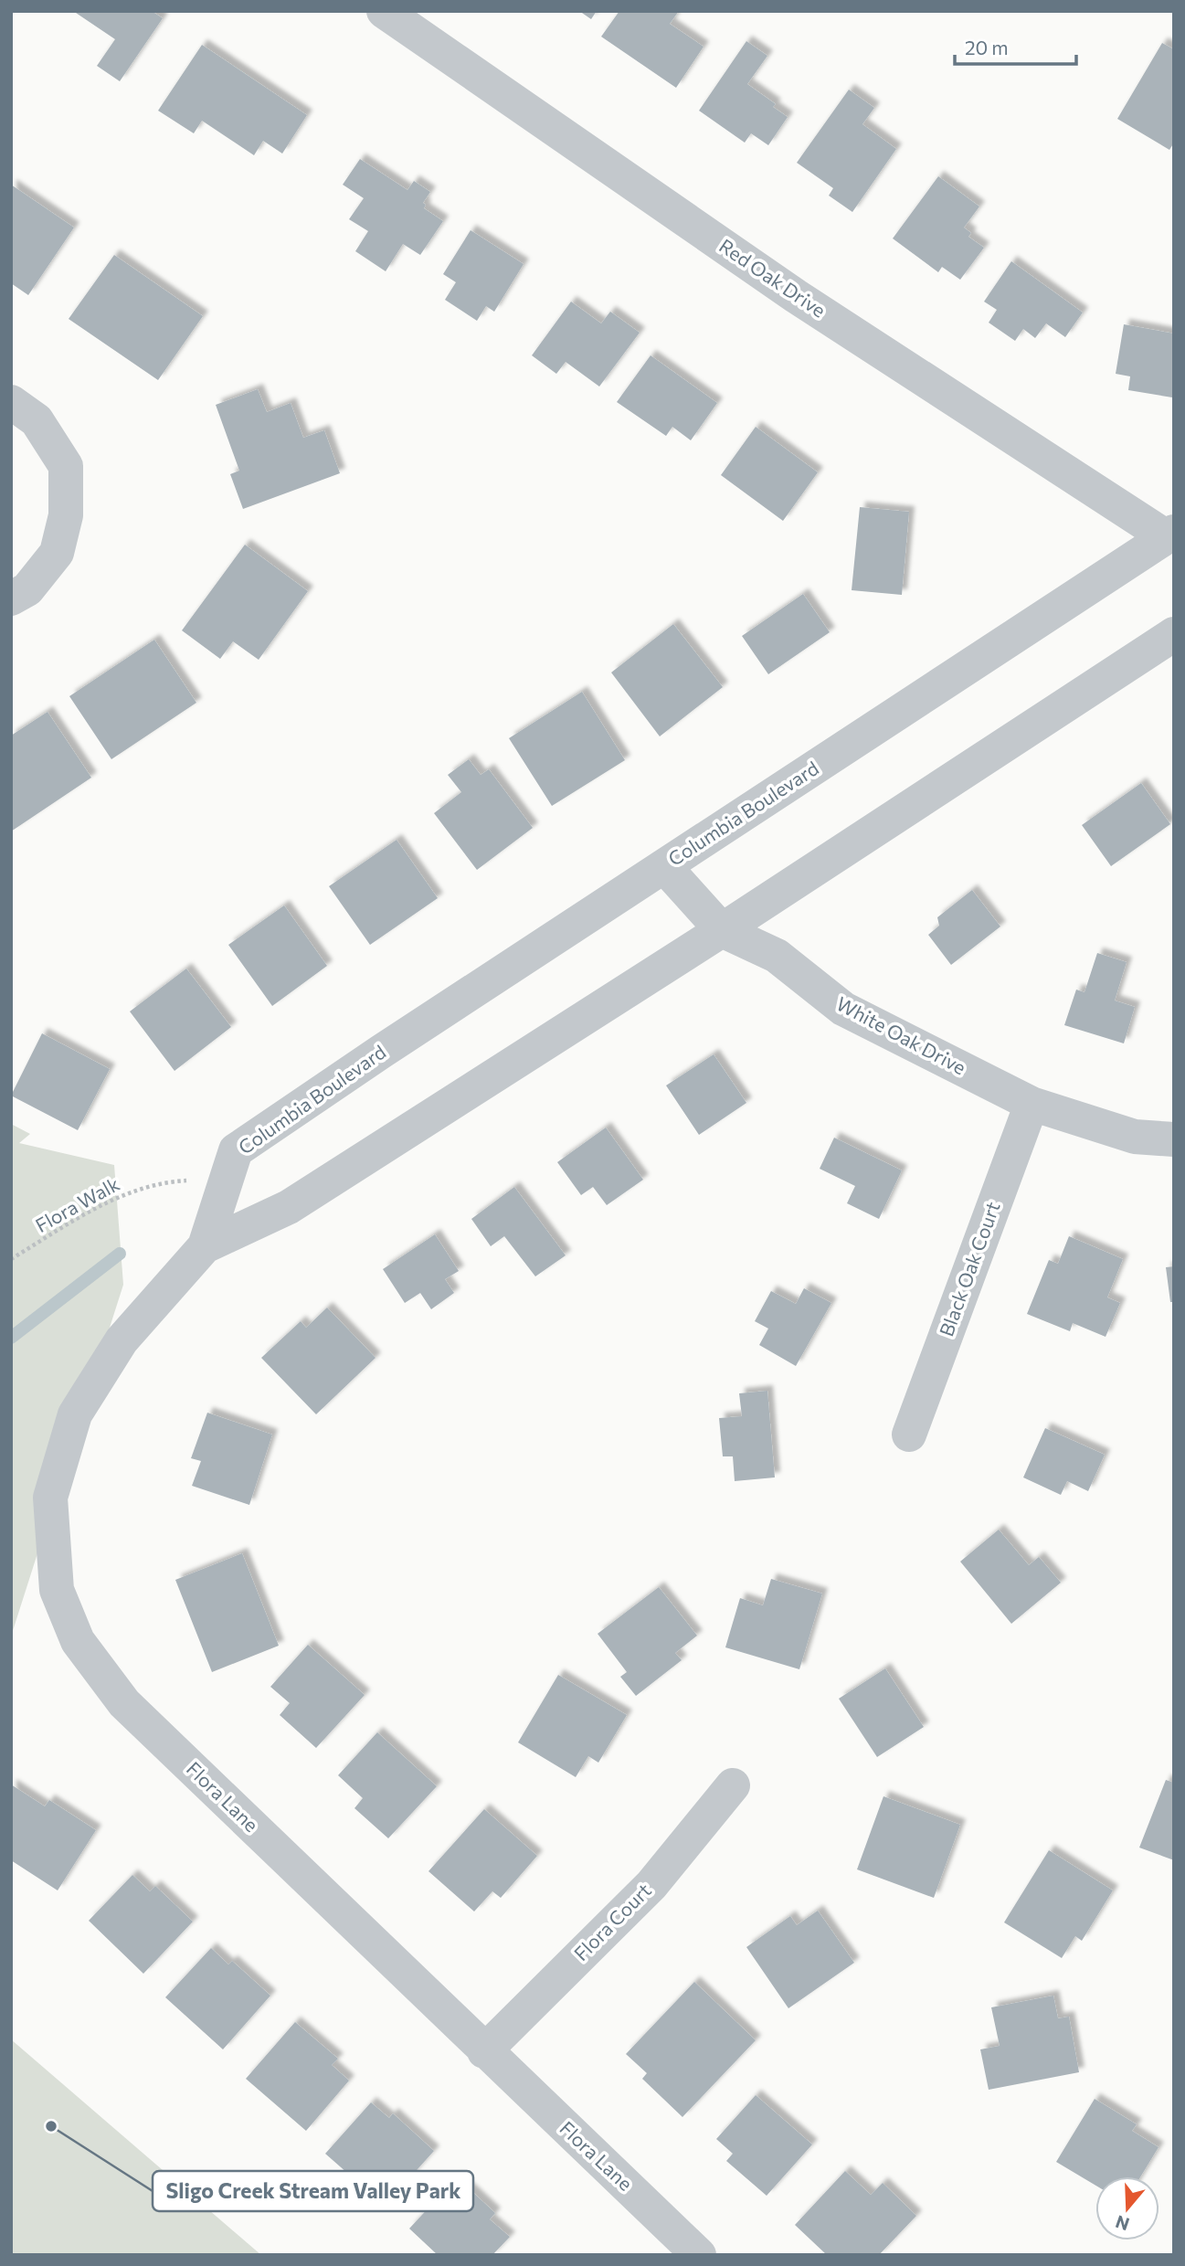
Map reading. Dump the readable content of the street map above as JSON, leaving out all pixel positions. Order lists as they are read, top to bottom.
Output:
{
  "streets": {
    "street": [
      "Red Oak Drive",
      "Columbia Boulevard",
      "White Oak Drive",
      "Black Oak Court",
      "Flora Lane",
      "Flora Court"
    ],
    "path": ["Flora Walk"]
  },
  "crossings": [
    ["Red Oak Drive", "Columbia Boulevard"],
    ["Columbia Boulevard", "White Oak Drive"],
    ["Columbia Boulevard", "Flora Walk"],
    ["Columbia Boulevard", "Flora Lane"],
    ["White Oak Drive", "Black Oak Court"],
    ["Flora Lane", "Flora Court"]
  ],
  "places": ["Sligo Creek Stream Valley Park"],
  "scale_bar": "20 m",
  "north": "bottom"
}
